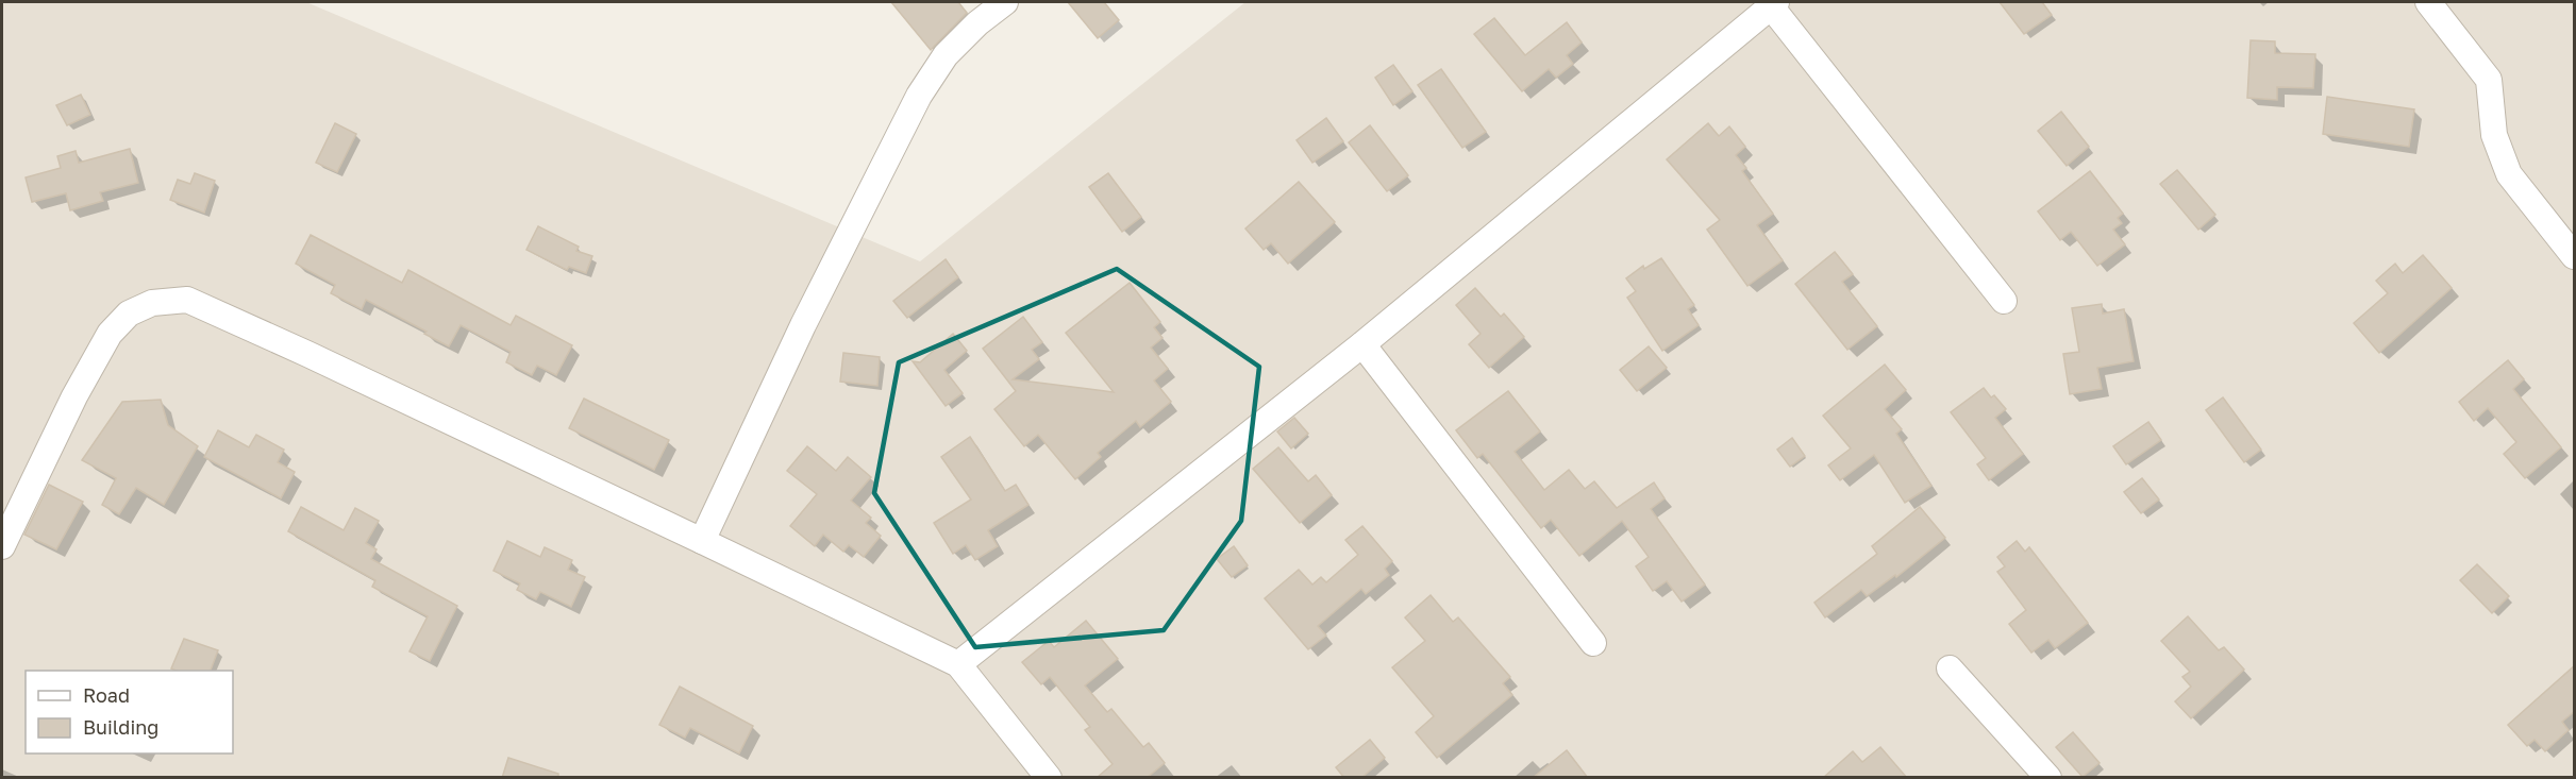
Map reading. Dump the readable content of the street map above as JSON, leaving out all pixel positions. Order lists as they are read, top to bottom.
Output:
{
  "legend": ["Road", "Building"]
}
